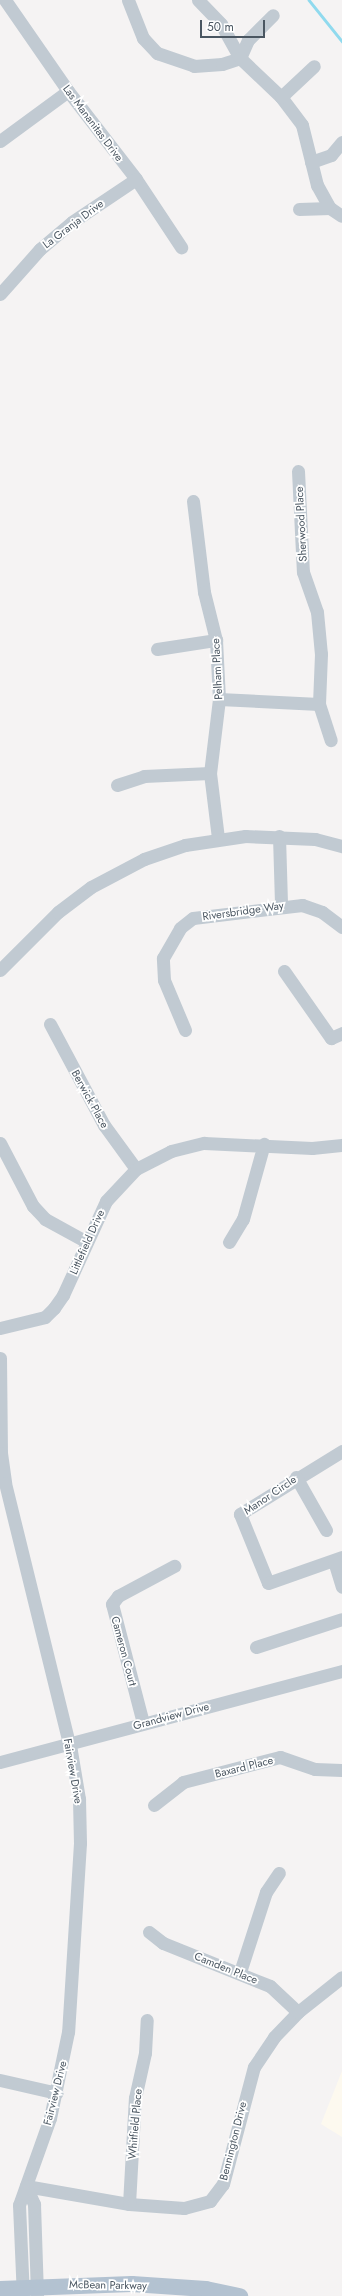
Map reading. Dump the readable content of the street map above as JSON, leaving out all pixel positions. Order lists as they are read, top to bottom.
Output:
{
  "streets": {
    "main road": ["McBean Parkway"],
    "street": [
      "Las Mananitas Drive",
      "La Granja Drive",
      "Sherwood Place",
      "Pelham Place",
      "Riversbridge Way",
      "Berwick Place",
      "Littlefield Drive",
      "Manor Circle",
      "Cameron Court",
      "Grandview Drive",
      "Baxard Place",
      "Fairview Drive",
      "Camden Place",
      "Whitfield Place",
      "Bennington Drive"
    ]
  },
  "crossings": [
    ["Las Mananitas Drive", "La Granja Drive"],
    ["Berwick Place", "Littlefield Drive"],
    ["Cameron Court", "Grandview Drive"],
    ["Grandview Drive", "Fairview Drive"],
    ["Fairview Drive", "Bennington Drive"],
    ["Fairview Drive", "McBean Parkway"],
    ["Camden Place", "Bennington Drive"],
    ["Whitfield Place", "Bennington Drive"]
  ],
  "scale_bar": "50 m"
}
